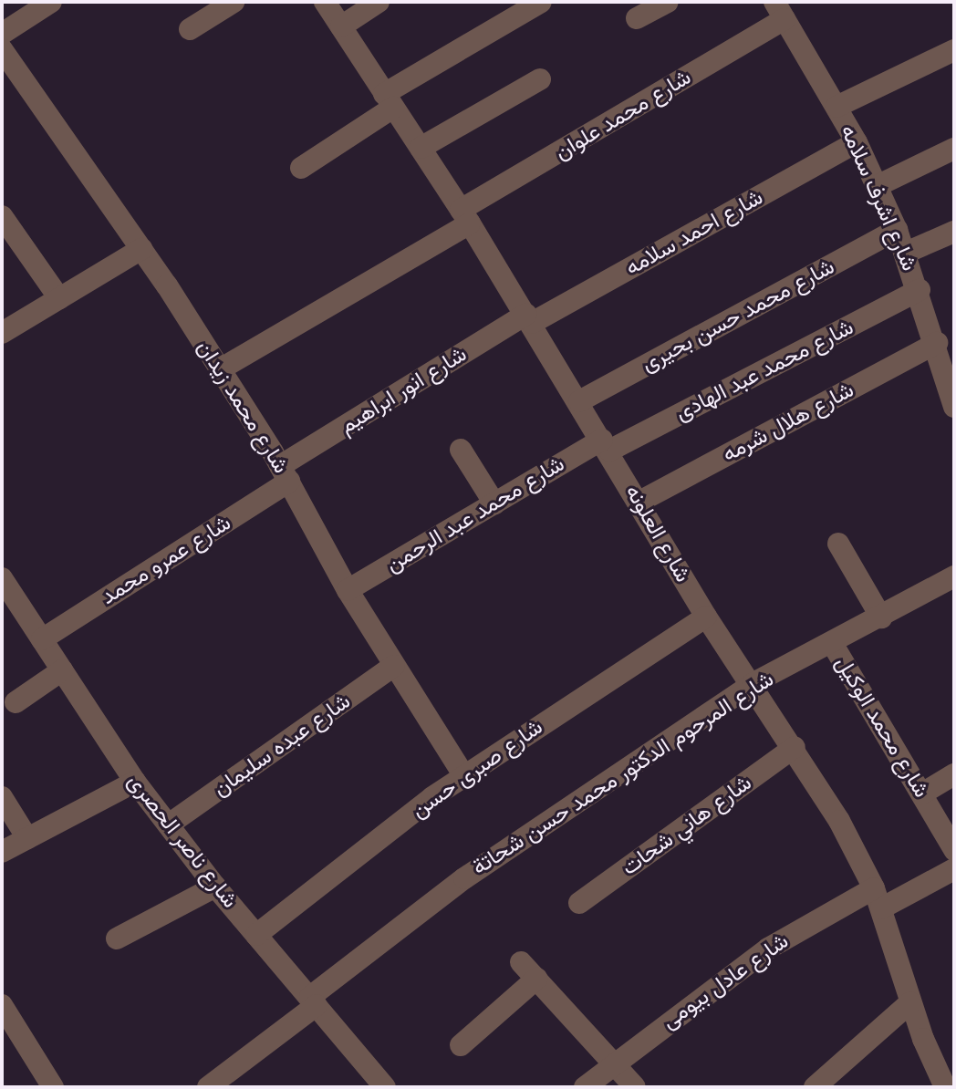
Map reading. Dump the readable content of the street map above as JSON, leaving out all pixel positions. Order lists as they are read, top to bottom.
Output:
{
  "streets": {
    "street": [
      "شارع محمد علوان",
      "شارع اشرف سلامه",
      "شارع احمد سلامه",
      "شارع محمد حسن بحيرى",
      "شارع محمد عبد الهادى",
      "شارع انور ابراهيم",
      "شارع محمد زيدان",
      "شارع هلال شرمه",
      "شارع محمد عبد الرحمن",
      "شارع العلونه",
      "شارع عمرو محمد",
      "شارع محمد الوكيل",
      "شارع عبده سليمان",
      "شارع صبرى حسن",
      "شارع المرحوم الدكتور محمد حسن شحاتة",
      "شارع هاني شحات",
      "شارع ناصر الحصرى",
      "شارع عادل بيومى"
    ]
  },
  "crossings": [
    ["شارع محمد علوان", "شارع اشرف سلامه"],
    ["شارع محمد علوان", "شارع محمد زيدان"],
    ["شارع محمد علوان", "شارع العلونه"],
    ["شارع اشرف سلامه", "شارع احمد سلامه"],
    ["شارع اشرف سلامه", "شارع محمد حسن بحيرى"],
    ["شارع اشرف سلامه", "شارع محمد عبد الهادى"],
    ["شارع اشرف سلامه", "شارع هلال شرمه"],
    ["شارع احمد سلامه", "شارع انور ابراهيم"],
    ["شارع احمد سلامه", "شارع العلونه"],
    ["شارع محمد حسن بحيرى", "شارع العلونه"],
    ["شارع محمد عبد الهادى", "شارع محمد عبد الرحمن"],
    ["شارع محمد عبد الهادى", "شارع العلونه"],
    ["شارع انور ابراهيم", "شارع محمد زيدان"],
    ["شارع انور ابراهيم", "شارع العلونه"],
    ["شارع انور ابراهيم", "شارع عمرو محمد"],
    ["شارع محمد زيدان", "شارع محمد عبد الرحمن"],
    ["شارع محمد زيدان", "شارع عمرو محمد"],
    ["شارع محمد زيدان", "شارع عبده سليمان"],
    ["شارع محمد زيدان", "شارع صبرى حسن"],
    ["شارع هلال شرمه", "شارع العلونه"],
    ["شارع محمد عبد الرحمن", "شارع العلونه"],
    ["شارع العلونه", "شارع صبرى حسن"],
    ["شارع العلونه", "شارع المرحوم الدكتور محمد حسن شحاتة"],
    ["شارع العلونه", "شارع هاني شحات"],
    ["شارع العلونه", "شارع عادل بيومى"],
    ["شارع عمرو محمد", "شارع ناصر الحصرى"],
    ["شارع محمد الوكيل", "شارع المرحوم الدكتور محمد حسن شحاتة"],
    ["شارع عبده سليمان", "شارع ناصر الحصرى"],
    ["شارع صبرى حسن", "شارع ناصر الحصرى"],
    ["شارع المرحوم الدكتور محمد حسن شحاتة", "شارع ناصر الحصرى"]
  ]
}
